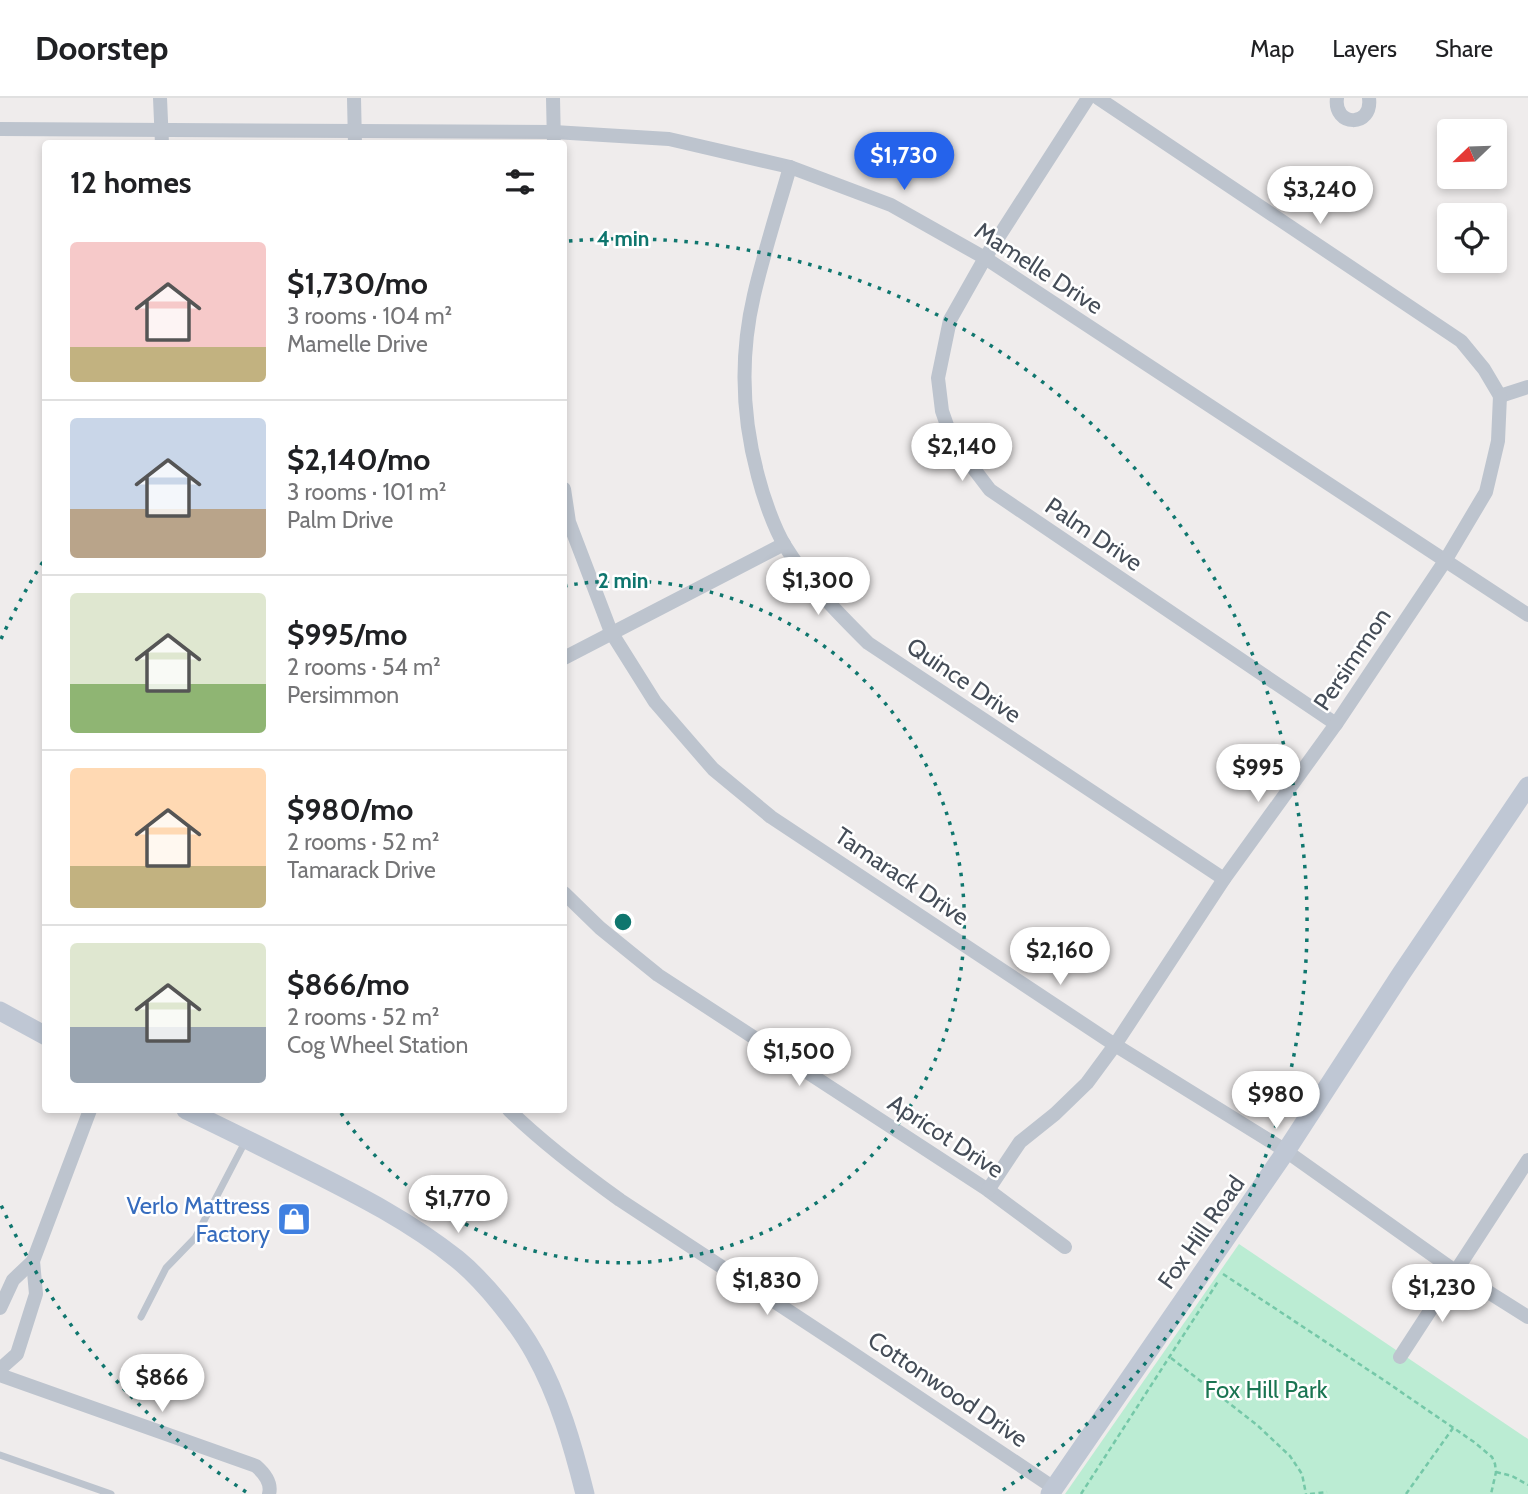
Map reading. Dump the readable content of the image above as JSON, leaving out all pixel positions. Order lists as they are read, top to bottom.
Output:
{
  "streets": {
    "street": [
      "Mamelle Drive",
      "Palm Drive",
      "Persimmon",
      "Quince Drive",
      "Tamarack Drive",
      "Apricot Drive",
      "Fox Hill Road",
      "Cottonwood Drive"
    ]
  },
  "crossings": [
    ["Mamelle Drive", "Palm Drive"],
    ["Mamelle Drive", "Persimmon"],
    ["Mamelle Drive", "Quince Drive"],
    ["Palm Drive", "Persimmon"],
    ["Persimmon", "Quince Drive"],
    ["Persimmon", "Tamarack Drive"],
    ["Persimmon", "Apricot Drive"],
    ["Tamarack Drive", "Fox Hill Road"],
    ["Fox Hill Road", "Cottonwood Drive"]
  ],
  "parks": ["Fox Hill Park"],
  "places": {
    "shop": ["Verlo Mattress Factory"]
  },
  "north": "bottom left",
  "page": {
    "header": "Doorstep",
    "nav": ["Map", "Layers", "Share"],
    "price": [
      "$1,730",
      "$3,240",
      "$2,140",
      "$1,300",
      "$995",
      "$2,160",
      "$1,500",
      "$980",
      "$1,770",
      "$1,830",
      "$1,230",
      "$866"
    ],
    "heading": "12 homes",
    "list": [
      {
        "name": "$1,730/mo",
        "note": "3 rooms · 104 m² · Mamelle Drive"
      },
      {
        "name": "$2,140/mo",
        "note": "3 rooms · 101 m² · Palm Drive"
      },
      {
        "name": "$995/mo",
        "note": "2 rooms · 54 m² · Persimmon"
      },
      {
        "name": "$980/mo",
        "note": "2 rooms · 52 m² · Tamarack Drive"
      },
      {
        "name": "$866/mo",
        "note": "2 rooms · 52 m² · Cog Wheel Station"
      }
    ]
  },
  "rings": ["4 min", "2 min"]
}
